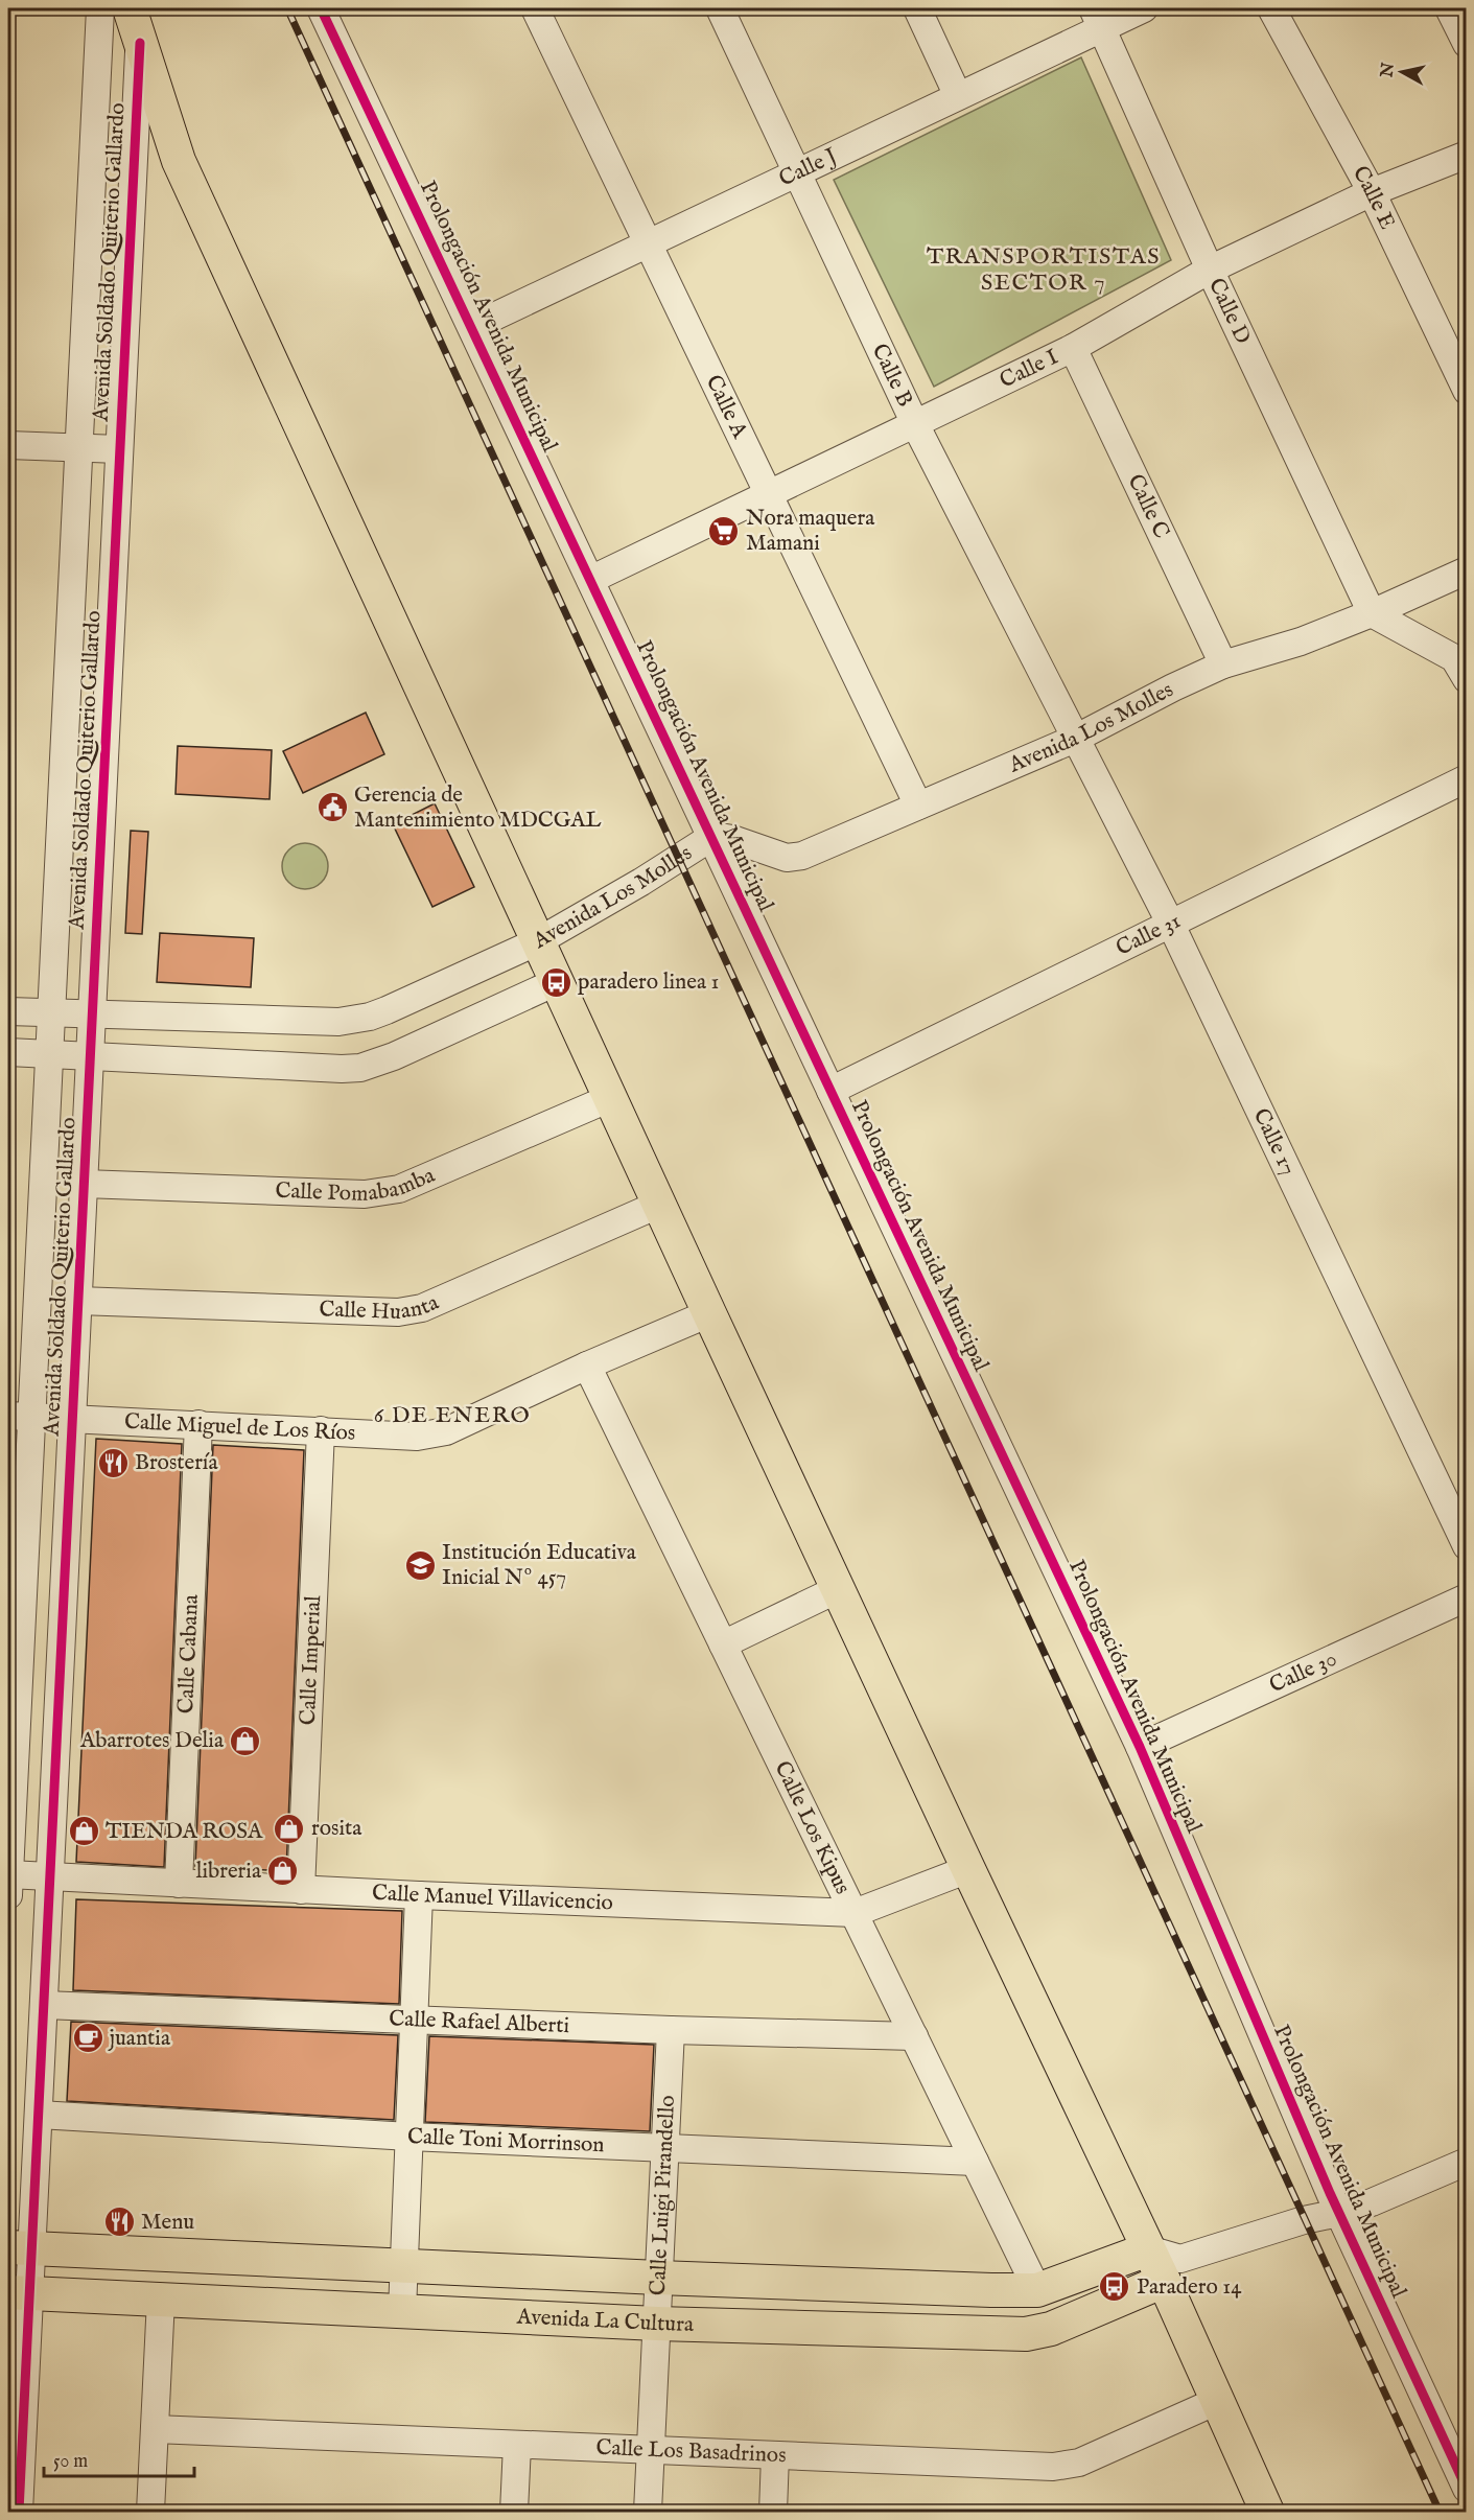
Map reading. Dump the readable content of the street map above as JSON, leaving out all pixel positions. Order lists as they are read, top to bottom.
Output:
{
  "streets": {
    "main road": ["Avenida La Cultura"],
    "street": [
      "Calle J",
      "Calle E",
      "Avenida Soldado Quiterio Gallardo",
      "Calle D",
      "Prolongación Avenida Municipal",
      "Calle I",
      "Calle B",
      "Calle A",
      "Calle C",
      "Avenida Los Molles",
      "Calle 31",
      "Calle 17",
      "Calle Pomabamba",
      "Calle Huanta",
      "Calle Miguel de Los Ríos",
      "Calle Cabana",
      "Calle Imperial",
      "Calle 30",
      "Calle Los Kipus",
      "Calle Manuel Villavicencio",
      "Calle Rafael Alberti",
      "Calle Toni Morrinson",
      "Calle Luigi Pirandello",
      "Calle Los Basadrinos"
    ]
  },
  "crossings": [
    ["Calle J", "Calle D"],
    ["Calle J", "Prolongación Avenida Municipal"],
    ["Calle J", "Calle B"],
    ["Calle J", "Calle A"],
    ["Calle E", "Calle I"],
    ["Avenida Soldado Quiterio Gallardo", "Avenida Los Molles"],
    ["Avenida Soldado Quiterio Gallardo", "Calle Pomabamba"],
    ["Avenida Soldado Quiterio Gallardo", "Calle Huanta"],
    ["Avenida Soldado Quiterio Gallardo", "Calle Miguel de Los Ríos"],
    ["Avenida Soldado Quiterio Gallardo", "Calle Manuel Villavicencio"],
    ["Avenida Soldado Quiterio Gallardo", "Calle Rafael Alberti"],
    ["Avenida Soldado Quiterio Gallardo", "Calle Toni Morrinson"],
    ["Avenida Soldado Quiterio Gallardo", "Avenida La Cultura"],
    ["Calle D", "Calle I"],
    ["Calle D", "Avenida Los Molles"],
    ["Prolongación Avenida Municipal", "Calle I"],
    ["Prolongación Avenida Municipal", "Avenida Los Molles"],
    ["Prolongación Avenida Municipal", "Calle 31"],
    ["Prolongación Avenida Municipal", "Calle 30"],
    ["Prolongación Avenida Municipal", "Avenida La Cultura"],
    ["Calle I", "Calle B"],
    ["Calle I", "Calle A"],
    ["Calle I", "Calle C"],
    ["Calle B", "Avenida Los Molles"],
    ["Calle B", "Calle 17"],
    ["Calle A", "Avenida Los Molles"],
    ["Calle C", "Avenida Los Molles"],
    ["Avenida Los Molles", "Calle 17"],
    ["Calle 31", "Calle 17"],
    ["Calle Miguel de Los Ríos", "Calle Cabana"],
    ["Calle Miguel de Los Ríos", "Calle Imperial"],
    ["Calle Miguel de Los Ríos", "Calle Los Kipus"],
    ["Calle Cabana", "Calle Manuel Villavicencio"],
    ["Calle Imperial", "Calle Manuel Villavicencio"],
    ["Calle Los Kipus", "Calle Manuel Villavicencio"],
    ["Calle Los Kipus", "Calle Rafael Alberti"],
    ["Calle Los Kipus", "Calle Toni Morrinson"],
    ["Calle Los Kipus", "Avenida La Cultura"],
    ["Calle Rafael Alberti", "Calle Luigi Pirandello"],
    ["Calle Toni Morrinson", "Calle Luigi Pirandello"],
    ["Calle Luigi Pirandello", "Avenida La Cultura"],
    ["Calle Luigi Pirandello", "Calle Los Basadrinos"]
  ],
  "districts": ["TRANSPORTISTAS SECTOR 7", "6 DE ENERO"],
  "places": {
    "supermarket": ["Nora maquera Mamani"],
    "public building": ["Gerencia de Mantenimiento MDCGAL"],
    "bus stop": ["paradero linea 1", "Paradero 14"],
    "restaurant": ["Brostería", "Menu"],
    "school or university": ["Institución Educativa Inicial Nº 457"],
    "shop": [
      "Abarrotes Delia",
      "rosita",
      "TIENDA ROSA",
      "libreria"
    ],
    "cafe": ["juantia"]
  },
  "scale_bar": "50 m",
  "north": "left"
}
